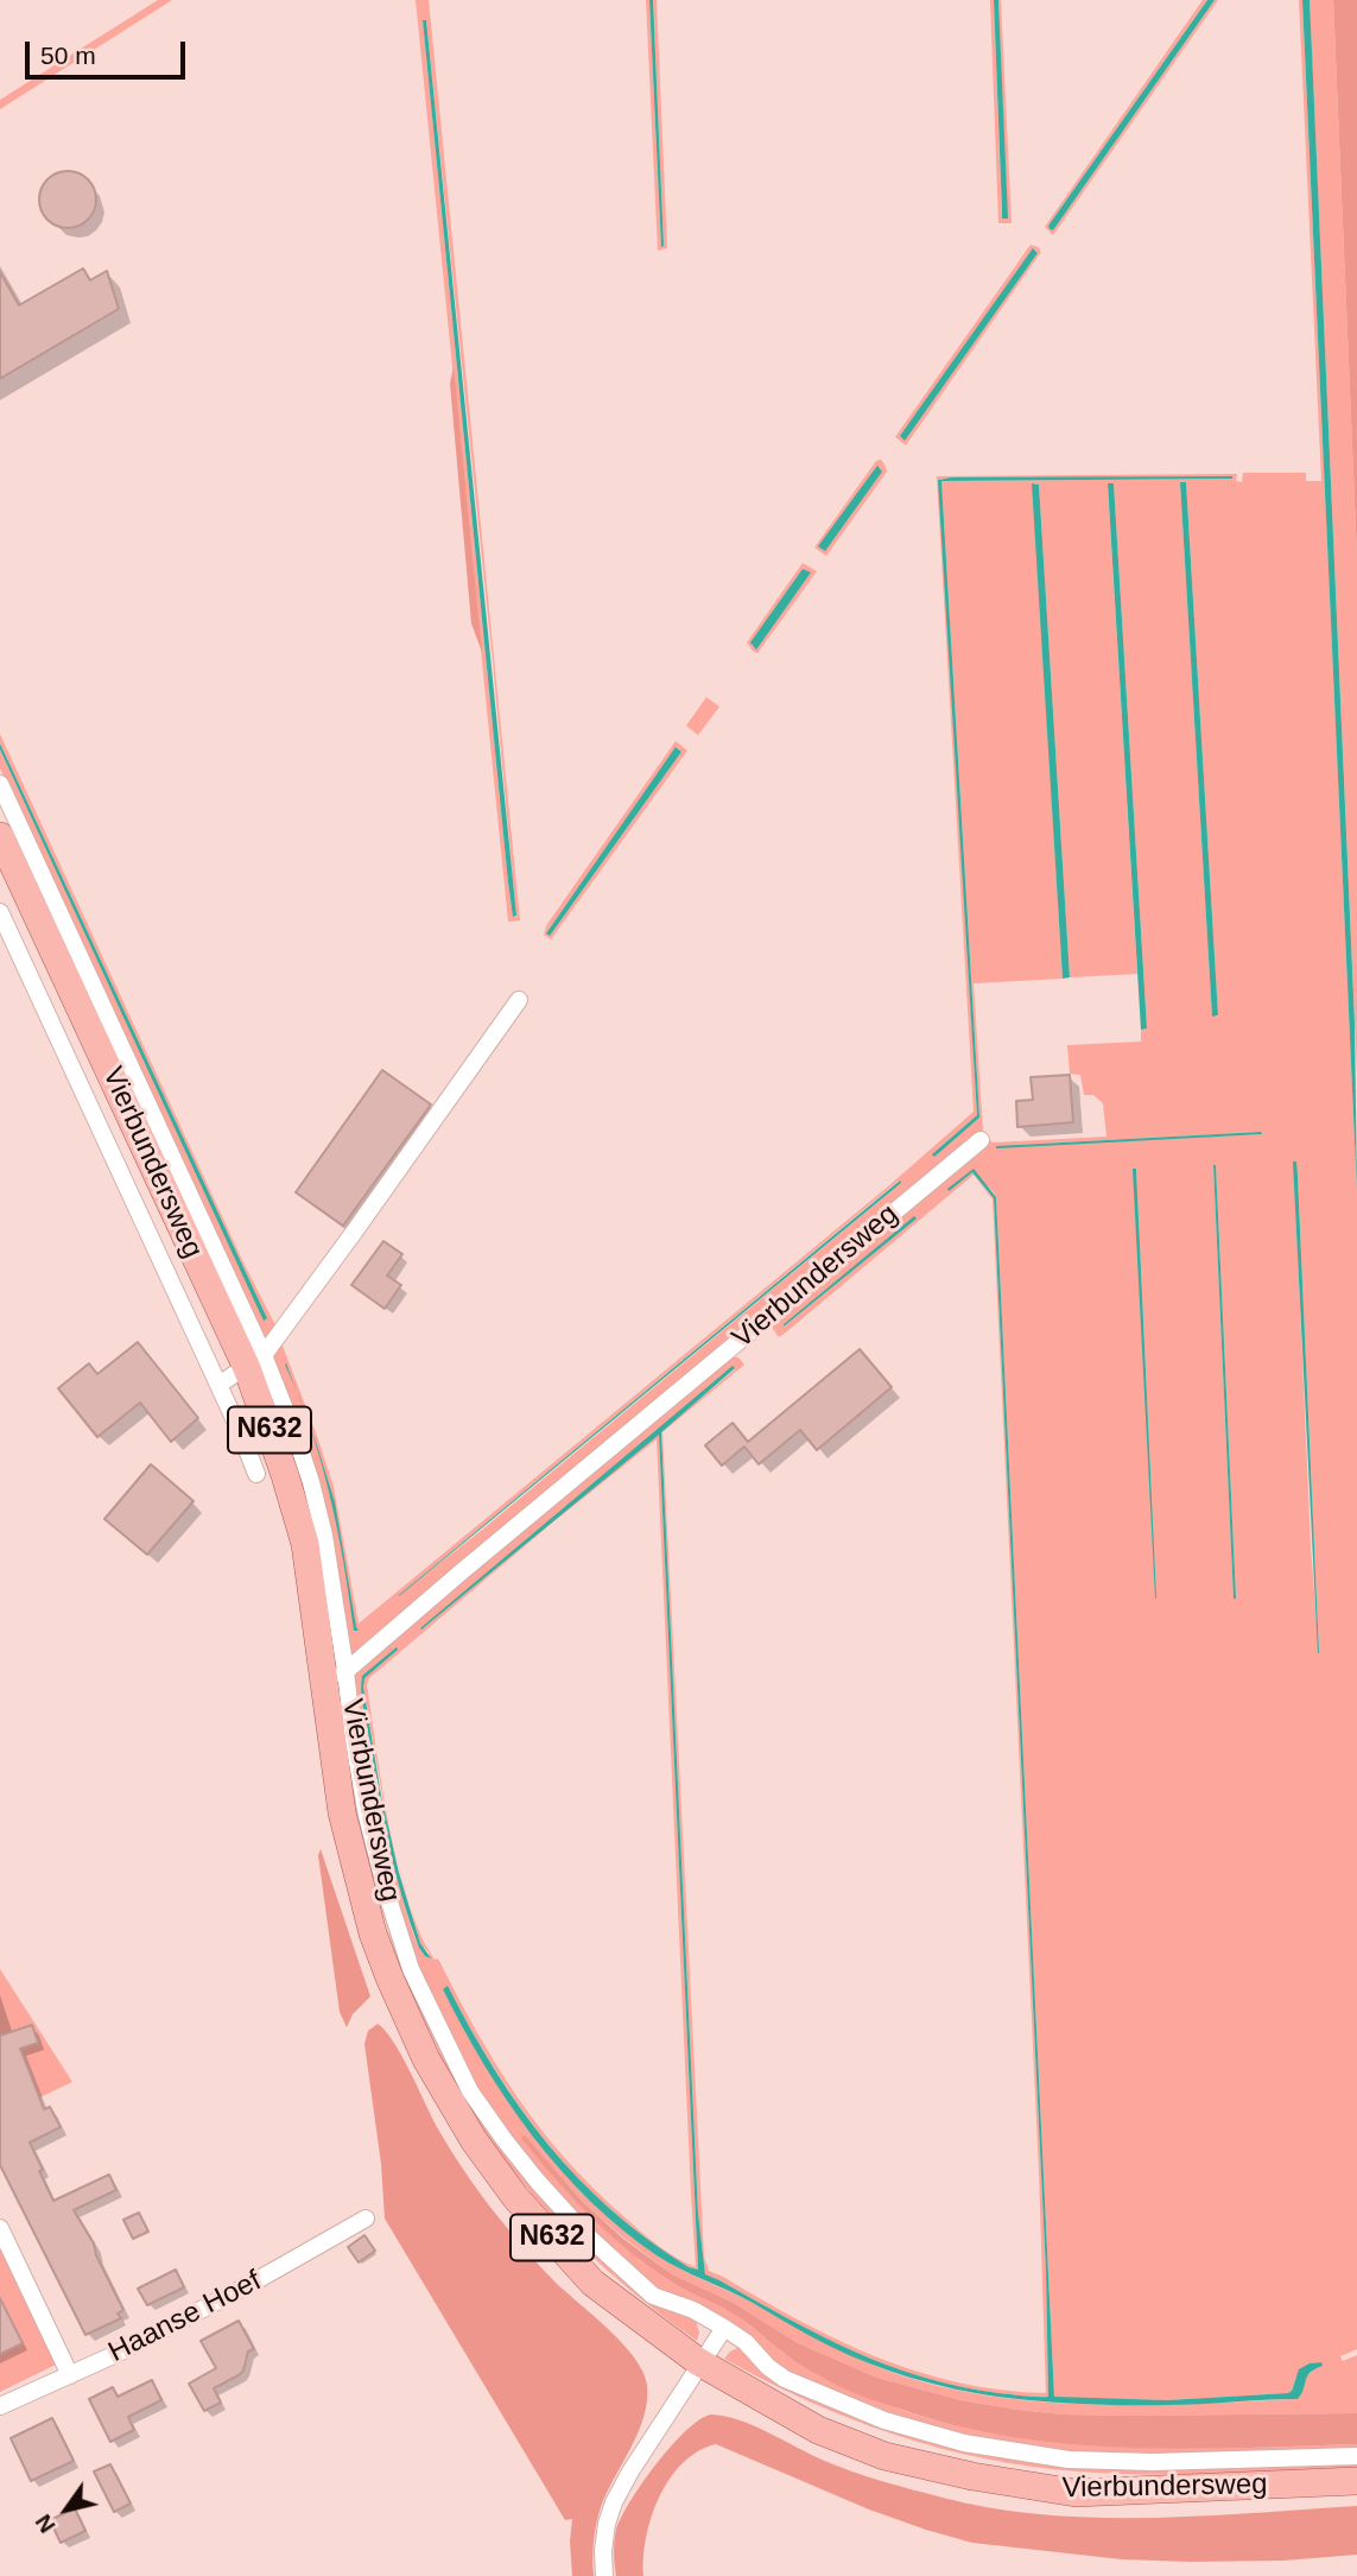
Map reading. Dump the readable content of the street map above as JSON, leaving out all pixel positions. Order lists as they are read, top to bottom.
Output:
{
  "streets": {
    "main road": ["Vierbundersweg", "N632"],
    "street": ["Haanse Hoef"]
  },
  "scale_bar": "50 m",
  "north": "bottom left"
}
